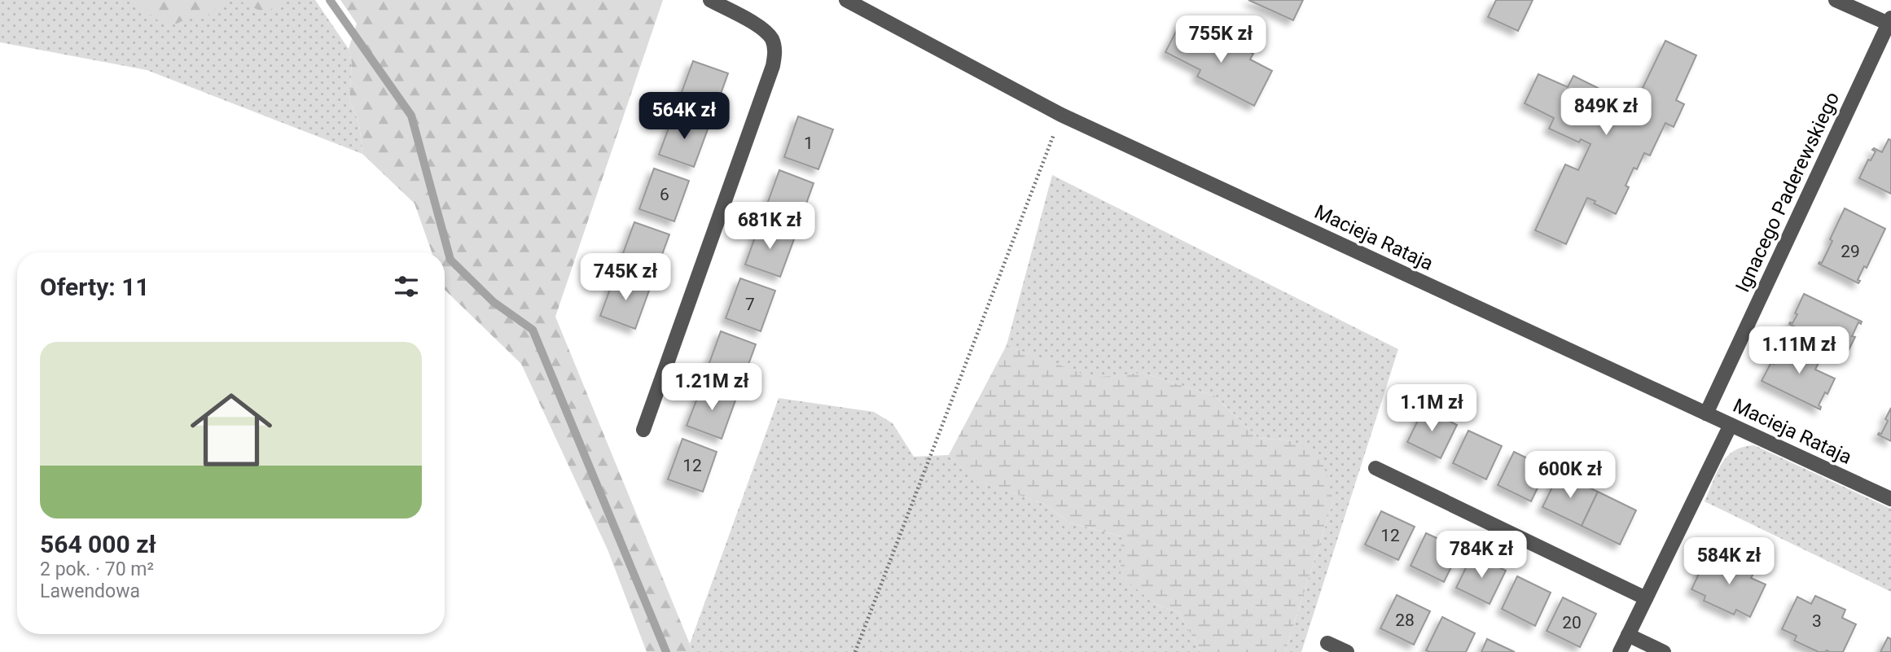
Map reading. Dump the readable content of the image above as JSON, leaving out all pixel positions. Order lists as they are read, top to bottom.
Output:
{
  "streets": {
    "street": ["Ignacego Paderewskiego", "Macieja Rataja"]
  },
  "crossings": [
    ["Ignacego Paderewskiego", "Macieja Rataja"]
  ],
  "house_numbers": [
    "1",
    "6",
    "29",
    "7",
    "12",
    "12",
    "28",
    "3",
    "20"
  ],
  "page": {
    "price": [
      "755K zł",
      "849K zł",
      "564K zł",
      "681K zł",
      "745K zł",
      "1.11M zł",
      "1.21M zł",
      "1.1M zł",
      "600K zł",
      "784K zł",
      "584K zł"
    ],
    "heading": "Oferty: 11",
    "list": [
      {
        "name": "564 000 zł",
        "note": "2 pok. · 70 m² · Lawendowa"
      }
    ]
  }
}
